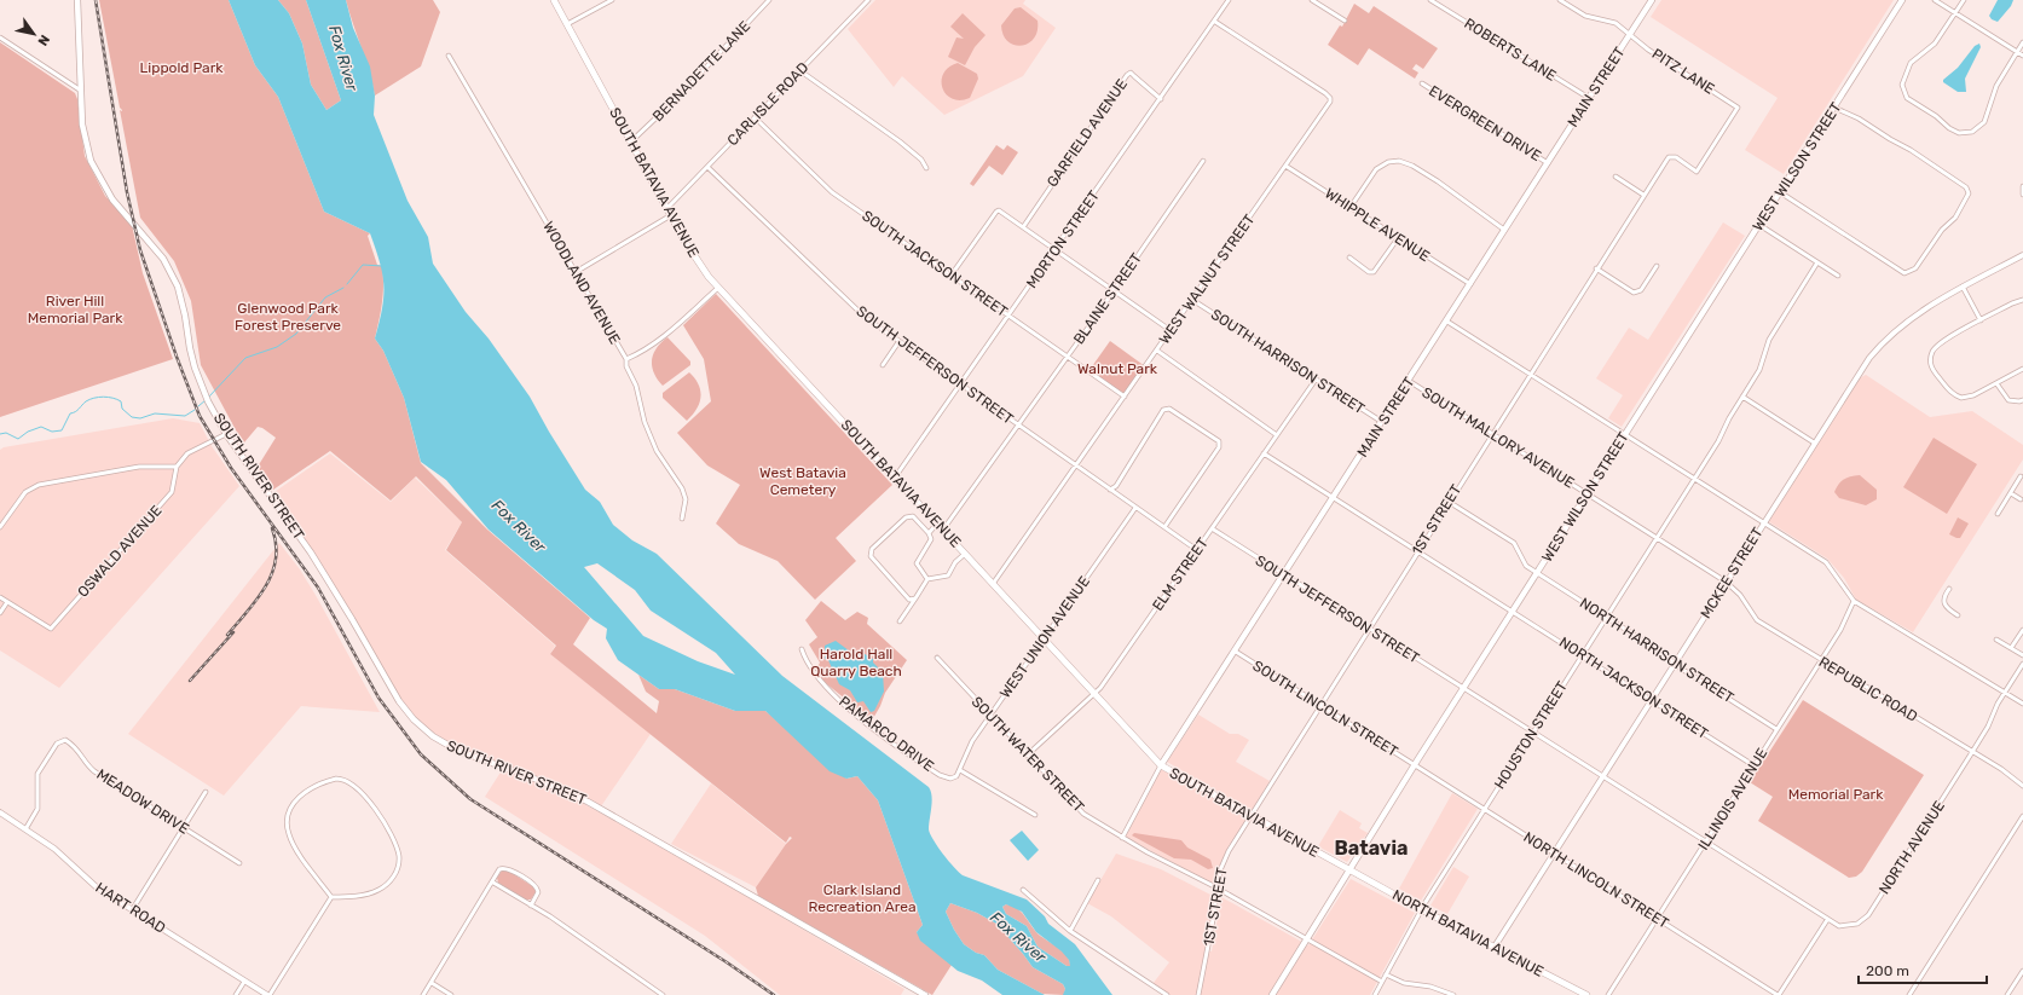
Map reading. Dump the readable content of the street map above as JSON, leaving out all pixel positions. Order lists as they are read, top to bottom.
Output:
{
  "streets": {
    "main road": [
      "MAIN STREET",
      "WEST WILSON STREET",
      "SOUTH BATAVIA AVENUE",
      "SOUTH RIVER STREET",
      "NORTH BATAVIA AVENUE"
    ],
    "street": [
      "ROBERTS LANE",
      "BERNADETTE LANE",
      "PITZ LANE",
      "CARLISLE ROAD",
      "EVERGREEN DRIVE",
      "GARFIELD AVENUE",
      "WHIPPLE AVENUE",
      "MORTON STREET",
      "SOUTH JACKSON STREET",
      "WEST WALNUT STREET",
      "WOODLAND AVENUE",
      "BLAINE STREET",
      "SOUTH HARRISON STREET",
      "SOUTH JEFFERSON STREET",
      "SOUTH MALLORY AVENUE",
      "1ST STREET",
      "OSWALD AVENUE",
      "MCKEE STREET",
      "ELM STREET",
      "WEST UNION AVENUE",
      "NORTH HARRISON STREET",
      "NORTH JACKSON STREET",
      "REPUBLIC ROAD",
      "SOUTH LINCOLN STREET",
      "PAMARCO DRIVE",
      "HOUSTON STREET",
      "SOUTH WATER STREET",
      "ILLINOIS AVENUE",
      "MEADOW DRIVE",
      "NORTH AVENUE",
      "NORTH LINCOLN STREET",
      "HART ROAD"
    ]
  },
  "crossings": [
    ["ROBERTS LANE", "MAIN STREET"],
    ["BERNADETTE LANE", "SOUTH BATAVIA AVENUE"],
    ["PITZ LANE", "MAIN STREET"],
    ["PITZ LANE", "1ST STREET"],
    ["MAIN STREET", "EVERGREEN DRIVE"],
    ["MAIN STREET", "SOUTH BATAVIA AVENUE"],
    ["MAIN STREET", "WHIPPLE AVENUE"],
    ["MAIN STREET", "SOUTH HARRISON STREET"],
    ["MAIN STREET", "SOUTH JEFFERSON STREET"],
    ["MAIN STREET", "SOUTH MALLORY AVENUE"],
    ["MAIN STREET", "SOUTH LINCOLN STREET"],
    ["MAIN STREET", "SOUTH WATER STREET"],
    ["CARLISLE ROAD", "SOUTH BATAVIA AVENUE"],
    ["CARLISLE ROAD", "SOUTH JACKSON STREET"],
    ["CARLISLE ROAD", "WOODLAND AVENUE"],
    ["CARLISLE ROAD", "SOUTH JEFFERSON STREET"],
    ["GARFIELD AVENUE", "MORTON STREET"],
    ["WEST WILSON STREET", "SOUTH BATAVIA AVENUE"],
    ["WEST WILSON STREET", "SOUTH JEFFERSON STREET"],
    ["WEST WILSON STREET", "SOUTH MALLORY AVENUE"],
    ["WEST WILSON STREET", "NORTH HARRISON STREET"],
    ["WEST WILSON STREET", "NORTH JACKSON STREET"],
    ["WEST WILSON STREET", "SOUTH LINCOLN STREET"],
    ["WEST WILSON STREET", "SOUTH WATER STREET"],
    ["WEST WILSON STREET", "NORTH LINCOLN STREET"],
    ["WEST WILSON STREET", "NORTH BATAVIA AVENUE"],
    ["SOUTH BATAVIA AVENUE", "MORTON STREET"],
    ["SOUTH BATAVIA AVENUE", "WEST WALNUT STREET"],
    ["SOUTH BATAVIA AVENUE", "BLAINE STREET"],
    ["SOUTH BATAVIA AVENUE", "1ST STREET"],
    ["SOUTH BATAVIA AVENUE", "ELM STREET"],
    ["SOUTH BATAVIA AVENUE", "WEST UNION AVENUE"],
    ["SOUTH BATAVIA AVENUE", "NORTH BATAVIA AVENUE"],
    ["WHIPPLE AVENUE", "WEST WALNUT STREET"],
    ["MORTON STREET", "SOUTH JACKSON STREET"],
    ["MORTON STREET", "WEST WALNUT STREET"],
    ["MORTON STREET", "SOUTH JEFFERSON STREET"],
    ["SOUTH JACKSON STREET", "WEST WALNUT STREET"],
    ["SOUTH JACKSON STREET", "BLAINE STREET"],
    ["WEST WALNUT STREET", "SOUTH HARRISON STREET"],
    ["WEST WALNUT STREET", "SOUTH JEFFERSON STREET"],
    ["BLAINE STREET", "SOUTH JEFFERSON STREET"],
    ["SOUTH HARRISON STREET", "ELM STREET"],
    ["SOUTH JEFFERSON STREET", "1ST STREET"],
    ["SOUTH JEFFERSON STREET", "MCKEE STREET"],
    ["SOUTH JEFFERSON STREET", "ELM STREET"],
    ["SOUTH JEFFERSON STREET", "WEST UNION AVENUE"],
    ["SOUTH JEFFERSON STREET", "HOUSTON STREET"],
    ["SOUTH JEFFERSON STREET", "NORTH AVENUE"],
    ["SOUTH MALLORY AVENUE", "1ST STREET"],
    ["SOUTH MALLORY AVENUE", "REPUBLIC ROAD"],
    ["SOUTH MALLORY AVENUE", "HOUSTON STREET"],
    ["1ST STREET", "SOUTH LINCOLN STREET"],
    ["1ST STREET", "SOUTH WATER STREET"],
    ["MCKEE STREET", "NORTH HARRISON STREET"],
    ["MCKEE STREET", "NORTH JACKSON STREET"],
    ["MCKEE STREET", "REPUBLIC ROAD"],
    ["MCKEE STREET", "NORTH AVENUE"],
    ["MCKEE STREET", "NORTH LINCOLN STREET"],
    ["MCKEE STREET", "NORTH BATAVIA AVENUE"],
    ["ELM STREET", "SOUTH WATER STREET"],
    ["WEST UNION AVENUE", "PAMARCO DRIVE"],
    ["WEST UNION AVENUE", "SOUTH WATER STREET"],
    ["NORTH HARRISON STREET", "HOUSTON STREET"],
    ["NORTH HARRISON STREET", "ILLINOIS AVENUE"],
    ["NORTH JACKSON STREET", "HOUSTON STREET"],
    ["NORTH JACKSON STREET", "ILLINOIS AVENUE"],
    ["REPUBLIC ROAD", "HOUSTON STREET"],
    ["REPUBLIC ROAD", "ILLINOIS AVENUE"],
    ["REPUBLIC ROAD", "NORTH AVENUE"],
    ["SOUTH LINCOLN STREET", "NORTH LINCOLN STREET"],
    ["HOUSTON STREET", "SOUTH WATER STREET"],
    ["HOUSTON STREET", "NORTH LINCOLN STREET"],
    ["HOUSTON STREET", "NORTH BATAVIA AVENUE"],
    ["ILLINOIS AVENUE", "NORTH AVENUE"],
    ["ILLINOIS AVENUE", "NORTH LINCOLN STREET"],
    ["MEADOW DRIVE", "HART ROAD"]
  ],
  "districts": ["Batavia"],
  "water": ["Fox River"],
  "parks": [
    "Lippold Park",
    "River Hill Memorial Park",
    "Glenwood Park Forest Preserve",
    "Walnut Park",
    "West Batavia Cemetery",
    "Harold Hall Quarry Beach",
    "Memorial Park",
    "Clark Island Recreation Area"
  ],
  "scale_bar": "200 m",
  "north": "bottom right"
}
